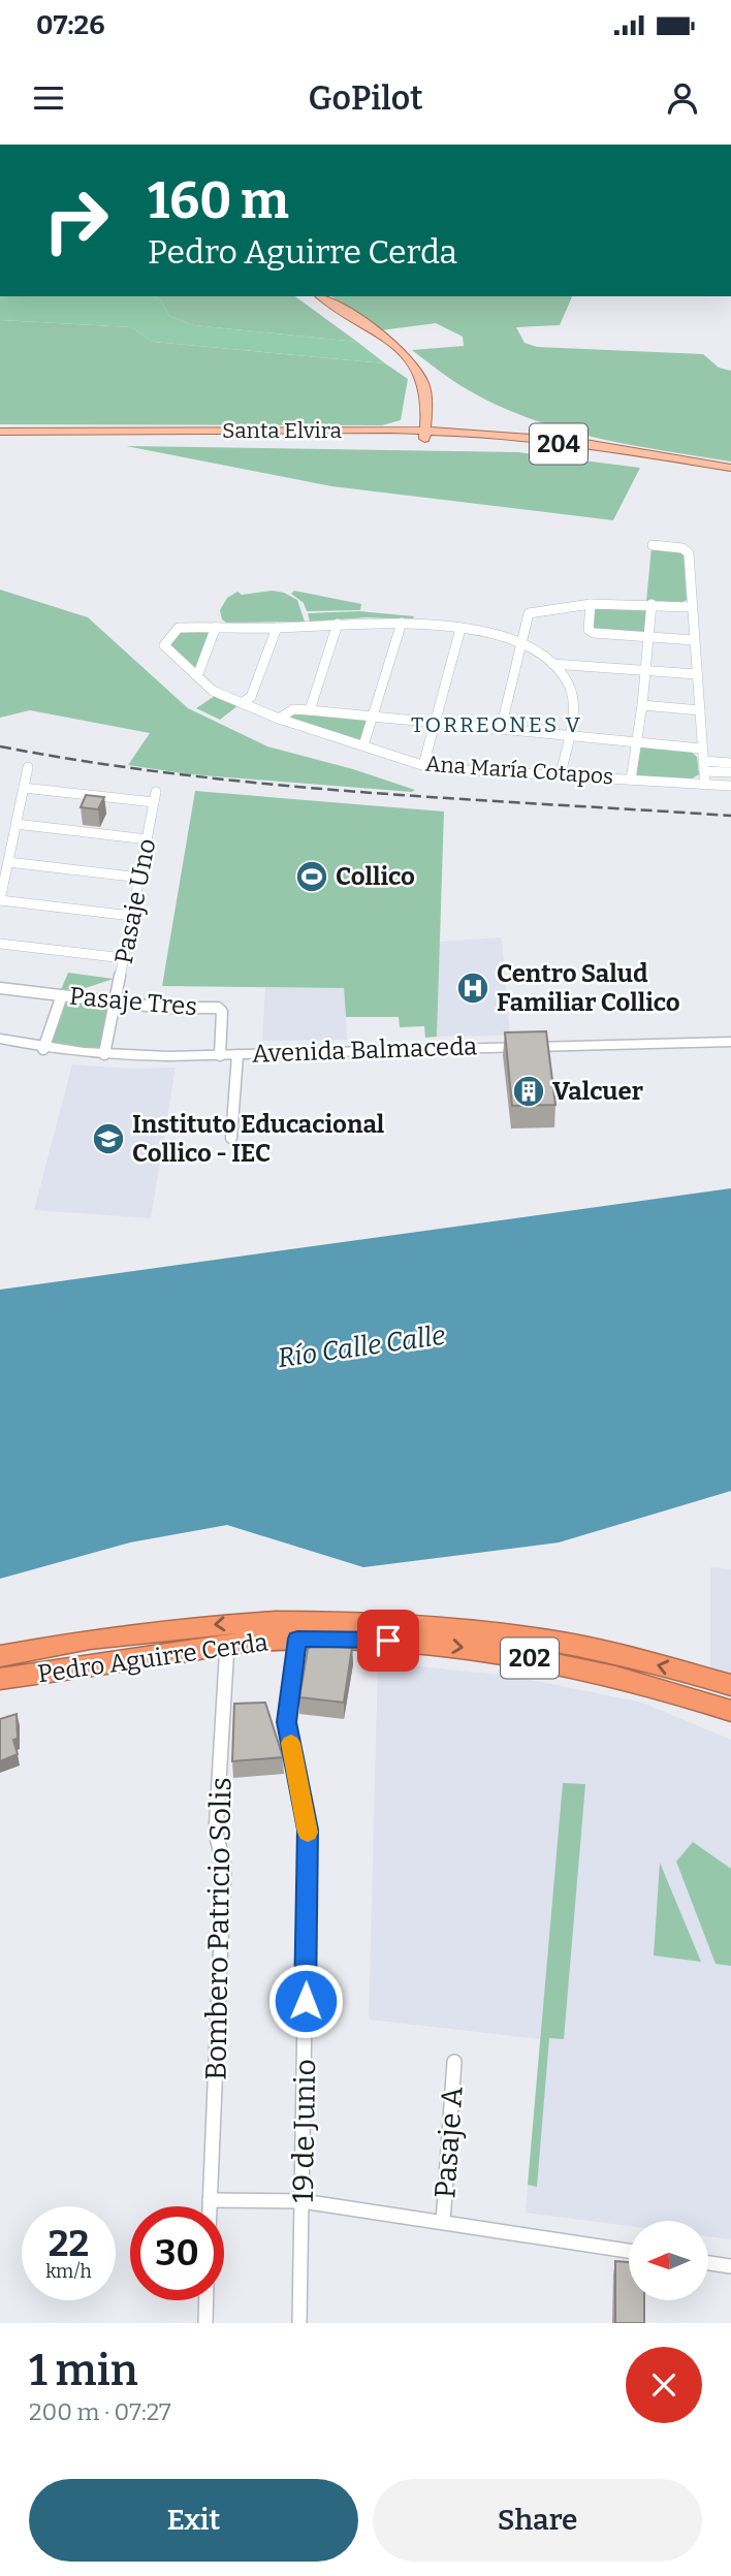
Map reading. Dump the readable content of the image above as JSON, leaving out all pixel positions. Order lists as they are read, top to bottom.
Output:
{
  "streets": {
    "highway": ["Pedro Aguirre Cerda", "202"],
    "main road": ["Santa Elvira", "204", "Avenida Balmaceda"],
    "street": [
      "Ana María Cotapos",
      "Pasaje Uno",
      "Pasaje Tres",
      "Bombero Patricio Solis",
      "19 de Junio",
      "Pasaje A"
    ]
  },
  "crossings": [
    ["Santa Elvira", "204"],
    ["Pasaje Uno", "Pasaje Tres"],
    ["Pasaje Uno", "Avenida Balmaceda"],
    ["Pasaje Tres", "Avenida Balmaceda"],
    ["Pedro Aguirre Cerda", "Bombero Patricio Solis"],
    ["Pedro Aguirre Cerda", "19 de Junio"]
  ],
  "districts": ["TORREONES V"],
  "water": ["Río Calle Calle"],
  "places": {
    "sports": ["Collico"],
    "hospital": ["Centro Salud Familiar Collico"],
    "building": ["Valcuer"],
    "school or university": ["Instituto Educacional Collico - IEC"]
  },
  "north": "left",
  "page": {
    "status": "07:26",
    "header": "GoPilot",
    "turn": ["160 m", "Pedro Aguirre Cerda"],
    "speed": "22 km/h",
    "limit": "30",
    "heading": ["1 min", "200 m · 07:27"],
    "buttons": ["Exit", "Share"]
  }
}
